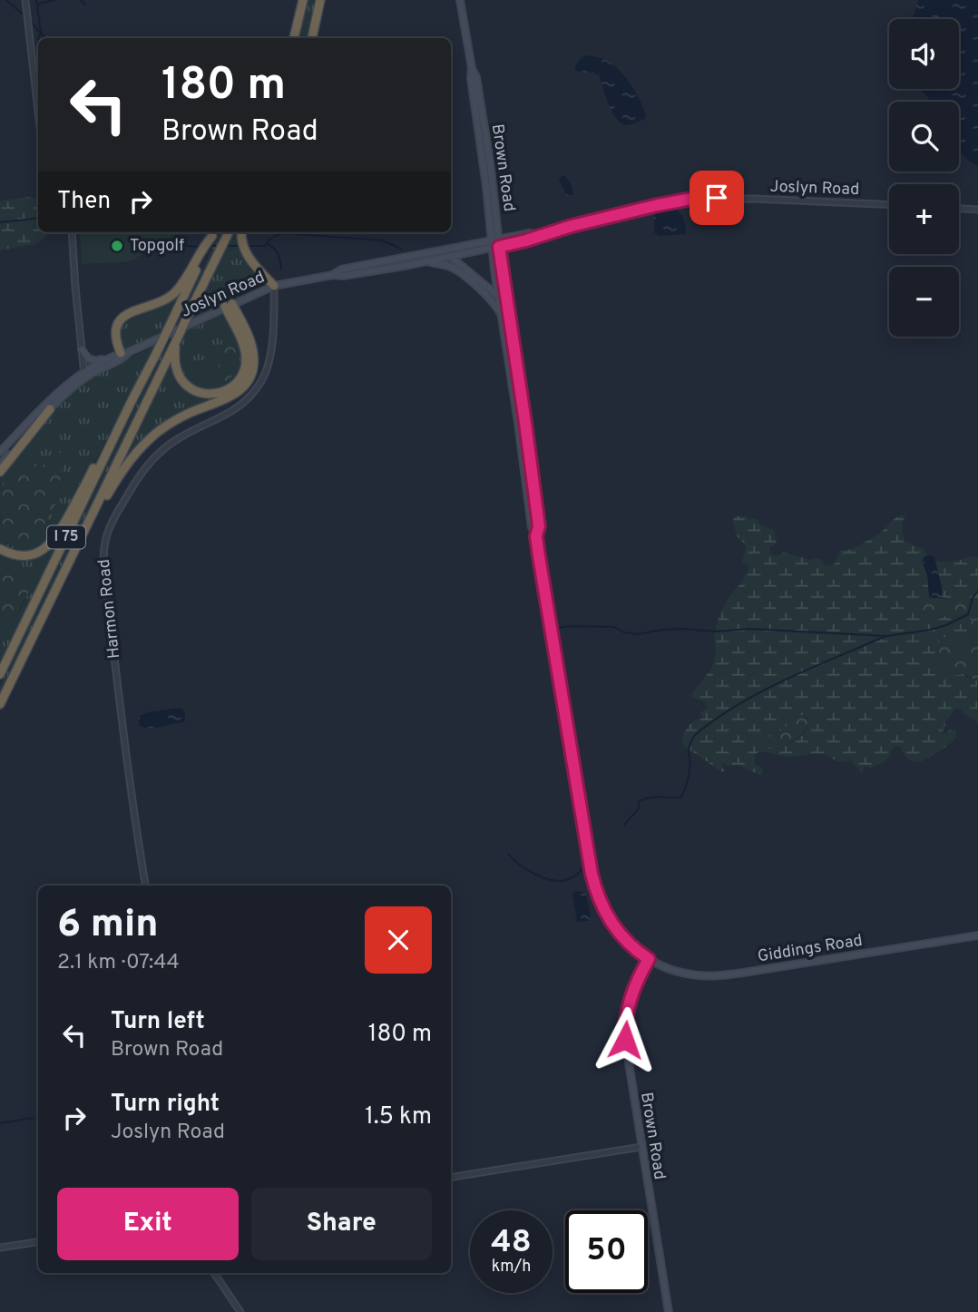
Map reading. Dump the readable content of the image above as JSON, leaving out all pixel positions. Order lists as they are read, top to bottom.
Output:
{
  "streets": {
    "highway": ["I 75"],
    "main road": ["Brown Road", "Joslyn Road", "Giddings Road"],
    "street": ["Harmon Road"]
  },
  "crossings": [
    ["Brown Road", "Joslyn Road"],
    ["Brown Road", "Giddings Road"],
    ["Joslyn Road", "Harmon Road"]
  ],
  "places": ["Topgolf"],
  "page": {
    "map_buttons": ["+", "−"],
    "turn": ["180 m", "Brown Road"],
    "then": "Then",
    "heading": ["6 min", "2.1 km · 07:44"],
    "list": [
      {
        "name": "Turn left",
        "note": "Brown Road",
        "value": "180 m"
      },
      {
        "name": "Turn right",
        "note": "Joslyn Road",
        "value": "1.5 km"
      }
    ],
    "buttons": ["Exit", "Share"],
    "speed": "48 km/h",
    "limit": "50"
  }
}
